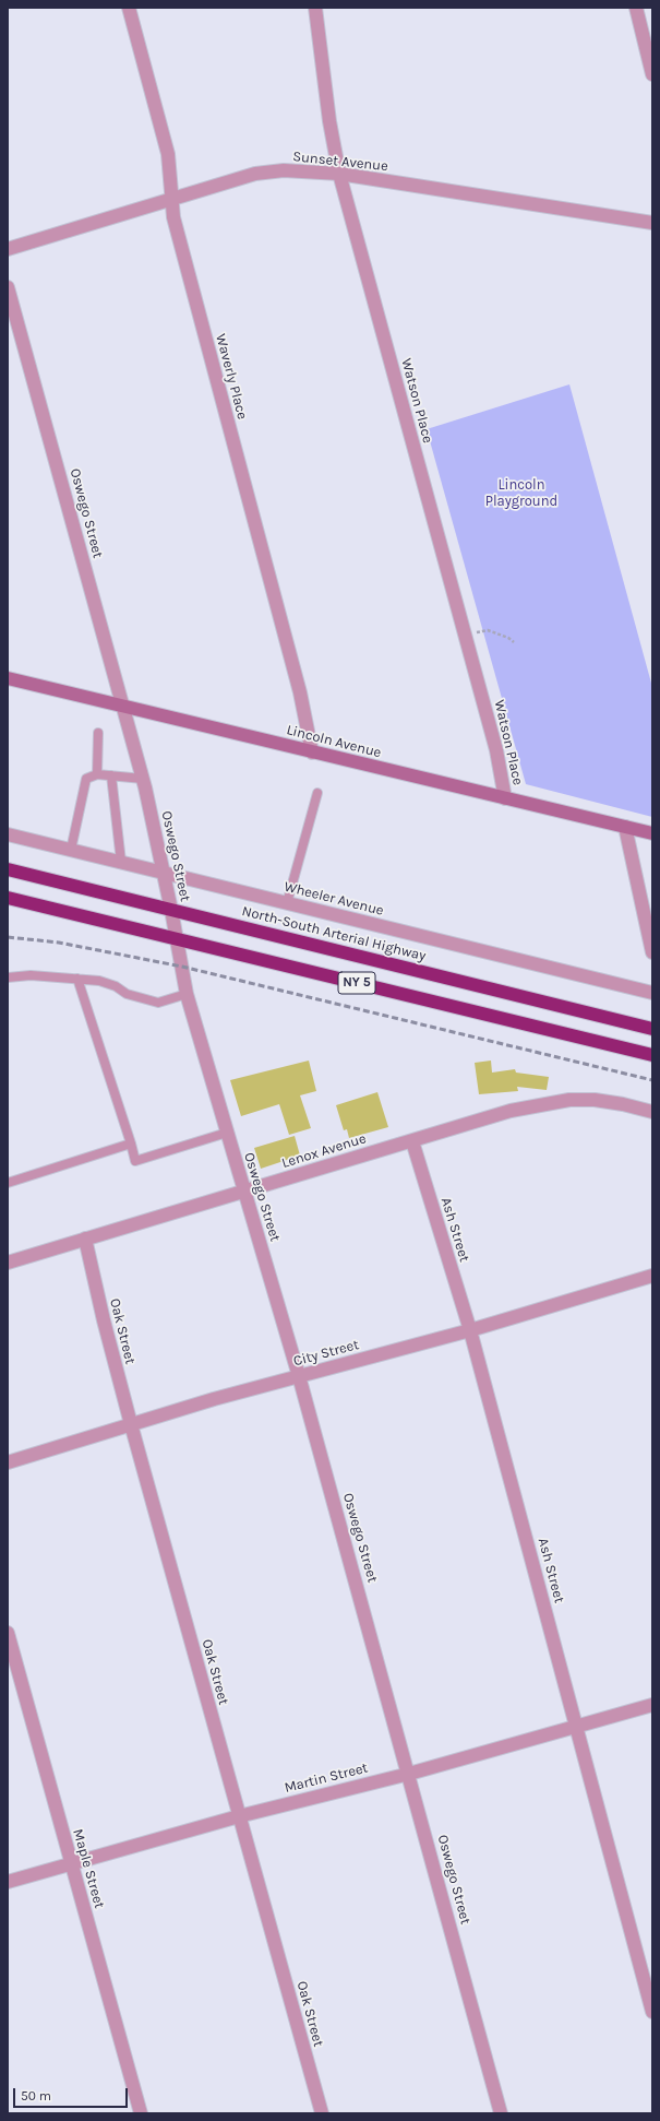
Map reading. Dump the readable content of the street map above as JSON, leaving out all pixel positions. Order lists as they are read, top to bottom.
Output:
{
  "streets": {
    "highway": ["North-South Arterial Highway", "NY 5"],
    "street": [
      "Sunset Avenue",
      "Waverly Place",
      "Watson Place",
      "Oswego Street",
      "Lincoln Avenue",
      "Wheeler Avenue",
      "Lenox Avenue",
      "Ash Street",
      "Oak Street",
      "City Street",
      "Martin Street",
      "Maple Street"
    ]
  },
  "crossings": [
    ["Sunset Avenue", "Waverly Place"],
    ["Sunset Avenue", "Watson Place"],
    ["Waverly Place", "Lincoln Avenue"],
    ["Watson Place", "Lincoln Avenue"],
    ["Oswego Street", "Lincoln Avenue"],
    ["Oswego Street", "Wheeler Avenue"],
    ["Oswego Street", "North-South Arterial Highway"],
    ["Oswego Street", "NY 5"],
    ["Oswego Street", "Lenox Avenue"],
    ["Oswego Street", "City Street"],
    ["Oswego Street", "Martin Street"],
    ["Lenox Avenue", "Ash Street"],
    ["Lenox Avenue", "Oak Street"],
    ["Ash Street", "City Street"],
    ["Ash Street", "Martin Street"],
    ["Oak Street", "City Street"],
    ["Oak Street", "Martin Street"],
    ["Martin Street", "Maple Street"]
  ],
  "parks": ["Lincoln Playground"],
  "scale_bar": "50 m"
}
